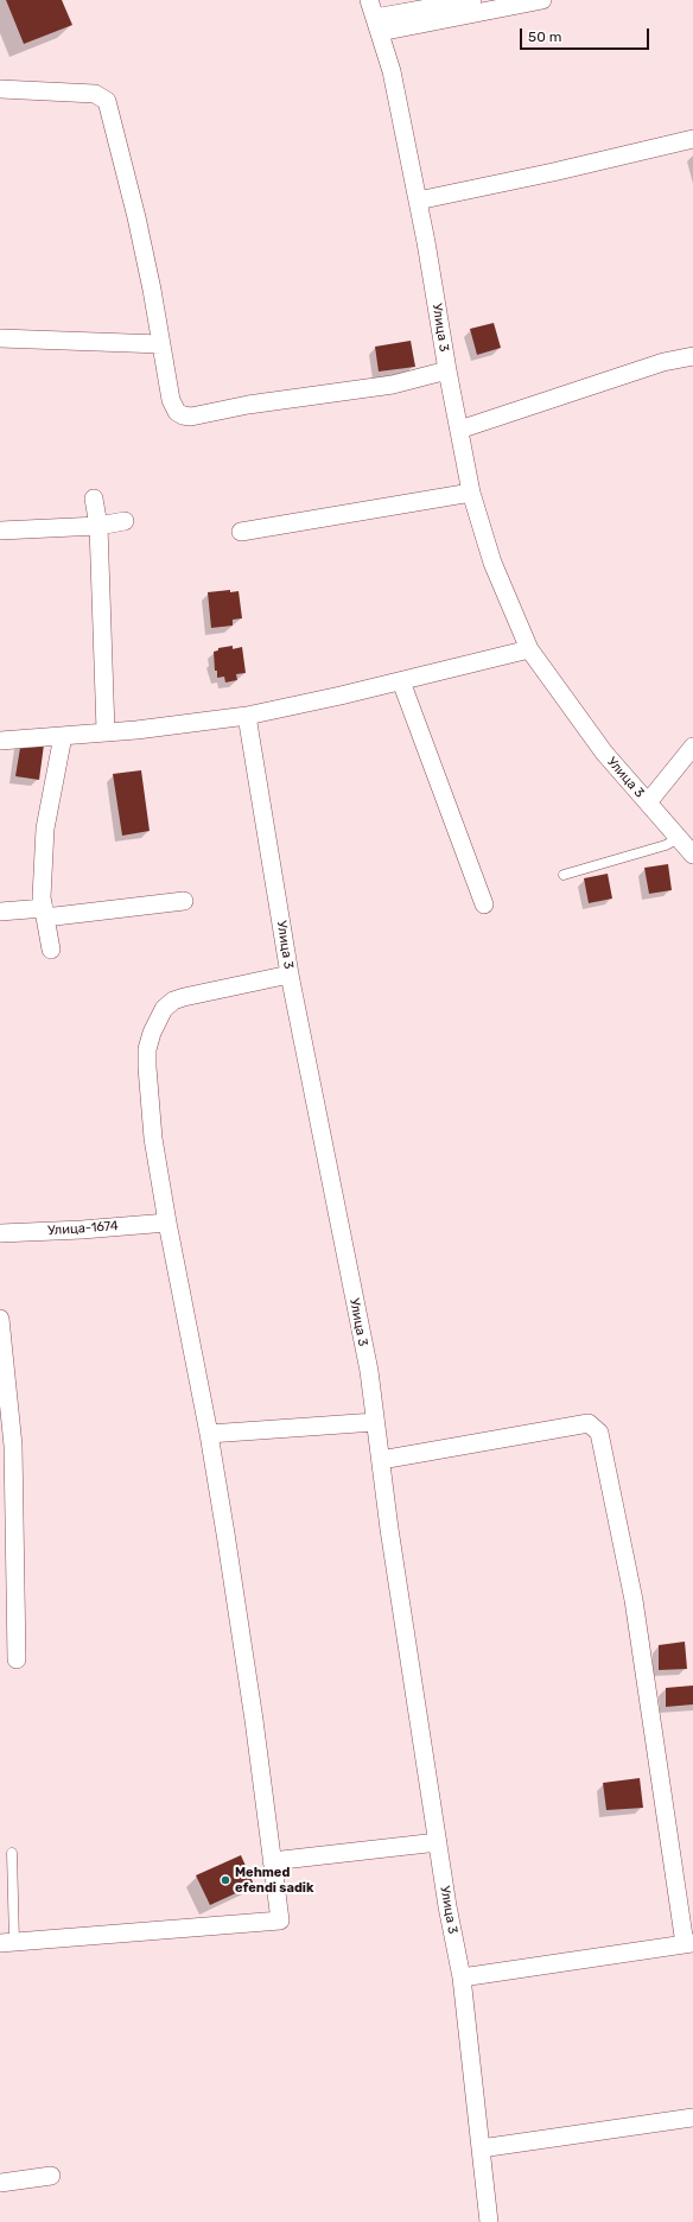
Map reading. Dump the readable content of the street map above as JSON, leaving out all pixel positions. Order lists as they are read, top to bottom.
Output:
{
  "streets": {
    "street": ["Улица 3", "Улица-1674"]
  },
  "places": ["Mehmed efendi sadik"],
  "scale_bar": "50 m"
}
